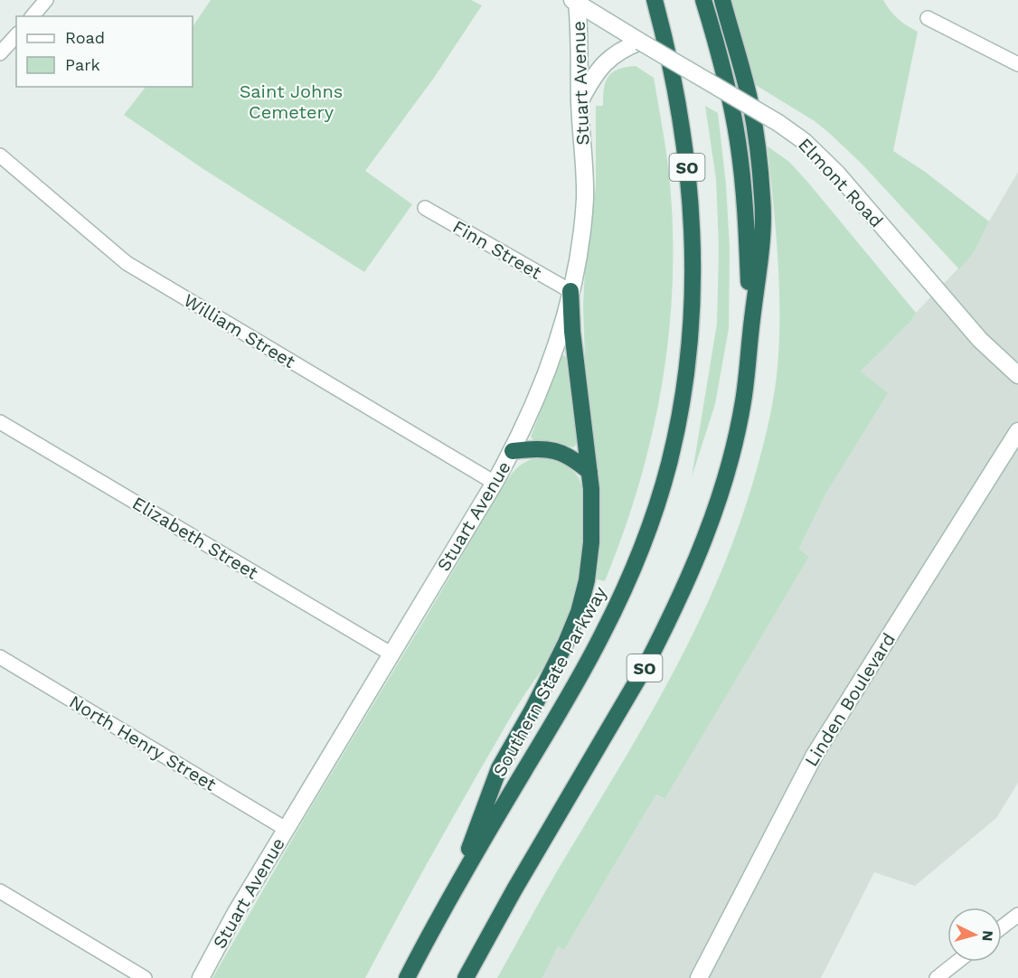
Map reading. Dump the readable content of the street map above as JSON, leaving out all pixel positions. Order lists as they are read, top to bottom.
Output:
{
  "streets": {
    "highway": ["SO", "Southern State Parkway"],
    "main road": ["Stuart Avenue", "Elmont Road", "Linden Boulevard"],
    "street": [
      "Finn Street",
      "William Street",
      "Elizabeth Street",
      "North Henry Street"
    ]
  },
  "crossings": [
    ["Stuart Avenue", "Elmont Road"],
    ["Stuart Avenue", "Finn Street"],
    ["Stuart Avenue", "William Street"],
    ["Stuart Avenue", "Elizabeth Street"],
    ["Stuart Avenue", "North Henry Street"]
  ],
  "parks": ["Saint Johns Cemetery"],
  "legend": ["Road", "Park"],
  "north": "right"
}
